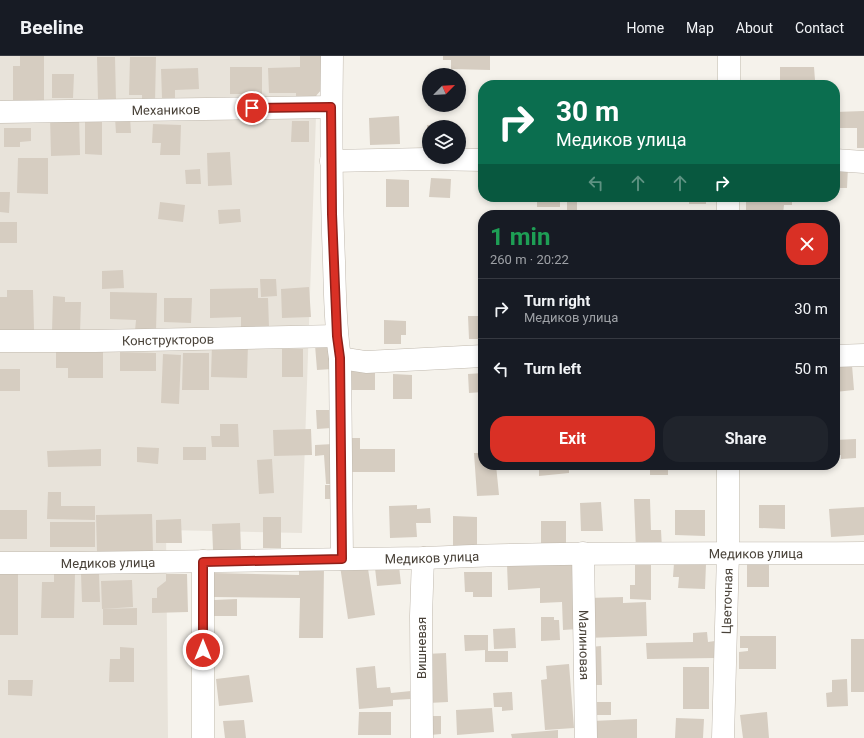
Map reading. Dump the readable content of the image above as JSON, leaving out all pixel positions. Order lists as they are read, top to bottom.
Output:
{
  "streets": {
    "street": [
      "Механиков",
      "Конструкторов",
      "Медиков улица",
      "Цветочная",
      "Малиновая",
      "Вишневая"
    ]
  },
  "crossings": [
    ["Медиков улица", "Цветочная"],
    ["Медиков улица", "Малиновая"],
    ["Медиков улица", "Вишневая"]
  ],
  "north": "top right",
  "page": {
    "header": "Beeline",
    "nav": [
      "Home",
      "Map",
      "About",
      "Contact"
    ],
    "turn": ["30 m", "Медиков улица"],
    "heading": ["1 min", "260 m · 20:22"],
    "list": [
      {
        "name": "Turn right",
        "note": "Медиков улица",
        "value": "30 m"
      },
      {
        "name": "Turn left",
        "value": "50 m"
      }
    ],
    "buttons": ["Exit", "Share"]
  }
}
